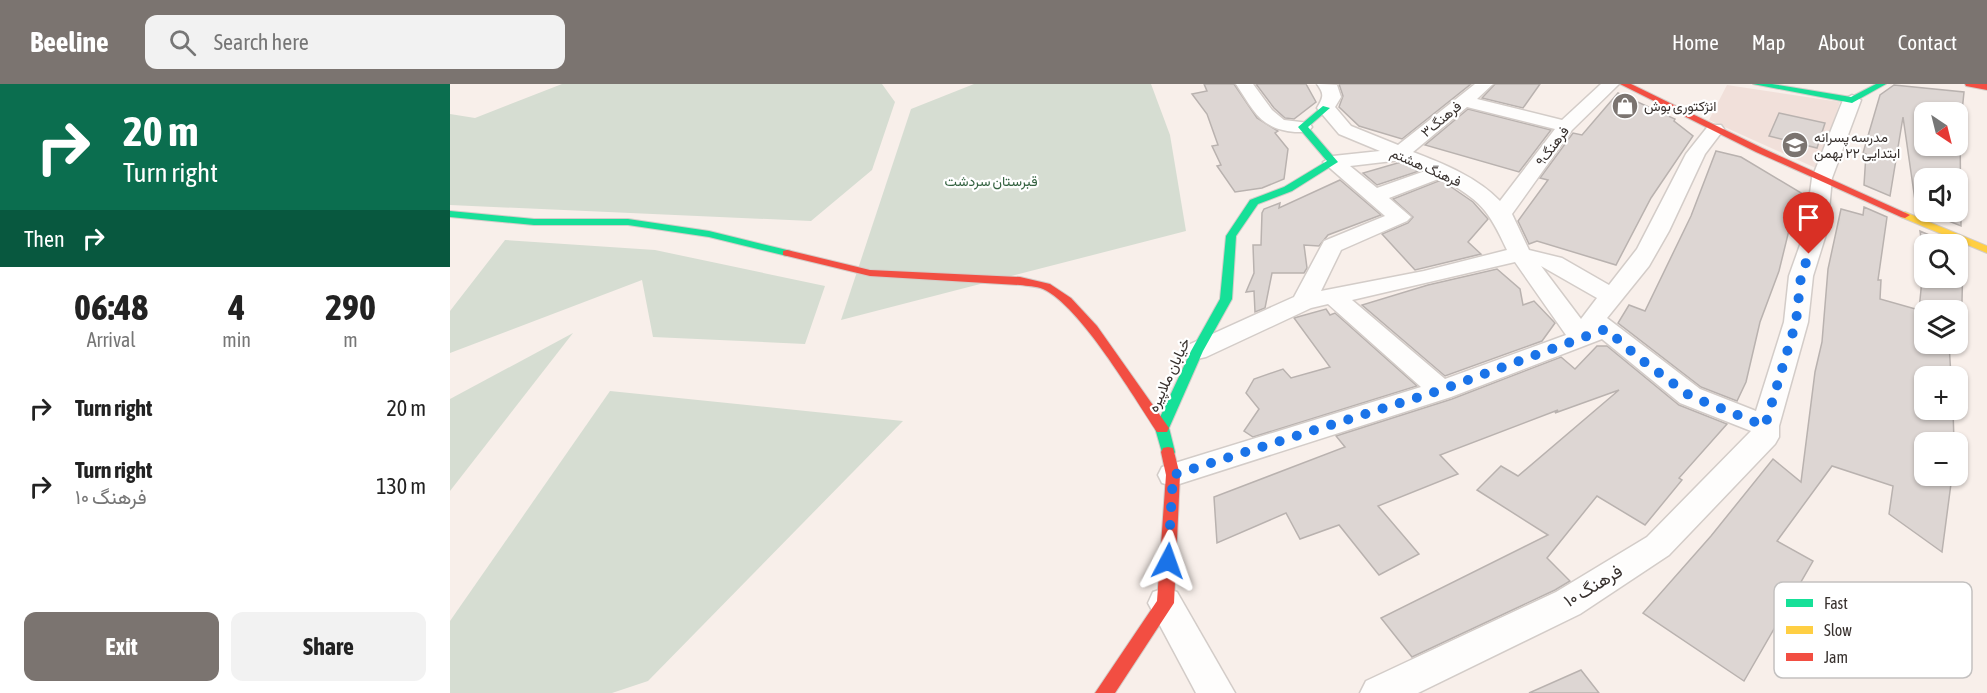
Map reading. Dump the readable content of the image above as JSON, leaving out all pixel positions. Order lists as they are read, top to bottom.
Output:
{
  "streets": {
    "street": [
      "فرهنگ۳",
      "فرهنگ۹",
      "فرهنگ هشتم",
      "خیابان ملاپیره",
      "فرهنگ ۱۰"
    ]
  },
  "crossings": [
    ["فرهنگ۳", "فرهنگ هشتم"],
    ["فرهنگ۹", "فرهنگ هشتم"]
  ],
  "parks": ["قبرستان سردشت"],
  "places": {
    "shop": ["انژکتوری بوش"],
    "school or university": ["مدرسه پسرانه ابتدایی ۲۲ بهمن"]
  },
  "legend": ["Fast", "Slow", "Jam"],
  "north": "bottom right",
  "page": {
    "header": "Beeline",
    "search": "Search here",
    "nav": [
      "Home",
      "Map",
      "About",
      "Contact"
    ],
    "turn": ["20 m", "Turn right"],
    "map_buttons": ["+", "−"],
    "then": "Then",
    "eta": [
      "06:48",
      "Arrival",
      "4",
      "min",
      "290",
      "m"
    ],
    "list": [
      {
        "name": "Turn right",
        "value": "20 m"
      },
      {
        "name": "Turn right",
        "note": "فرهنگ ۱۰",
        "value": "130 m"
      }
    ],
    "buttons": ["Exit", "Share"]
  }
}
